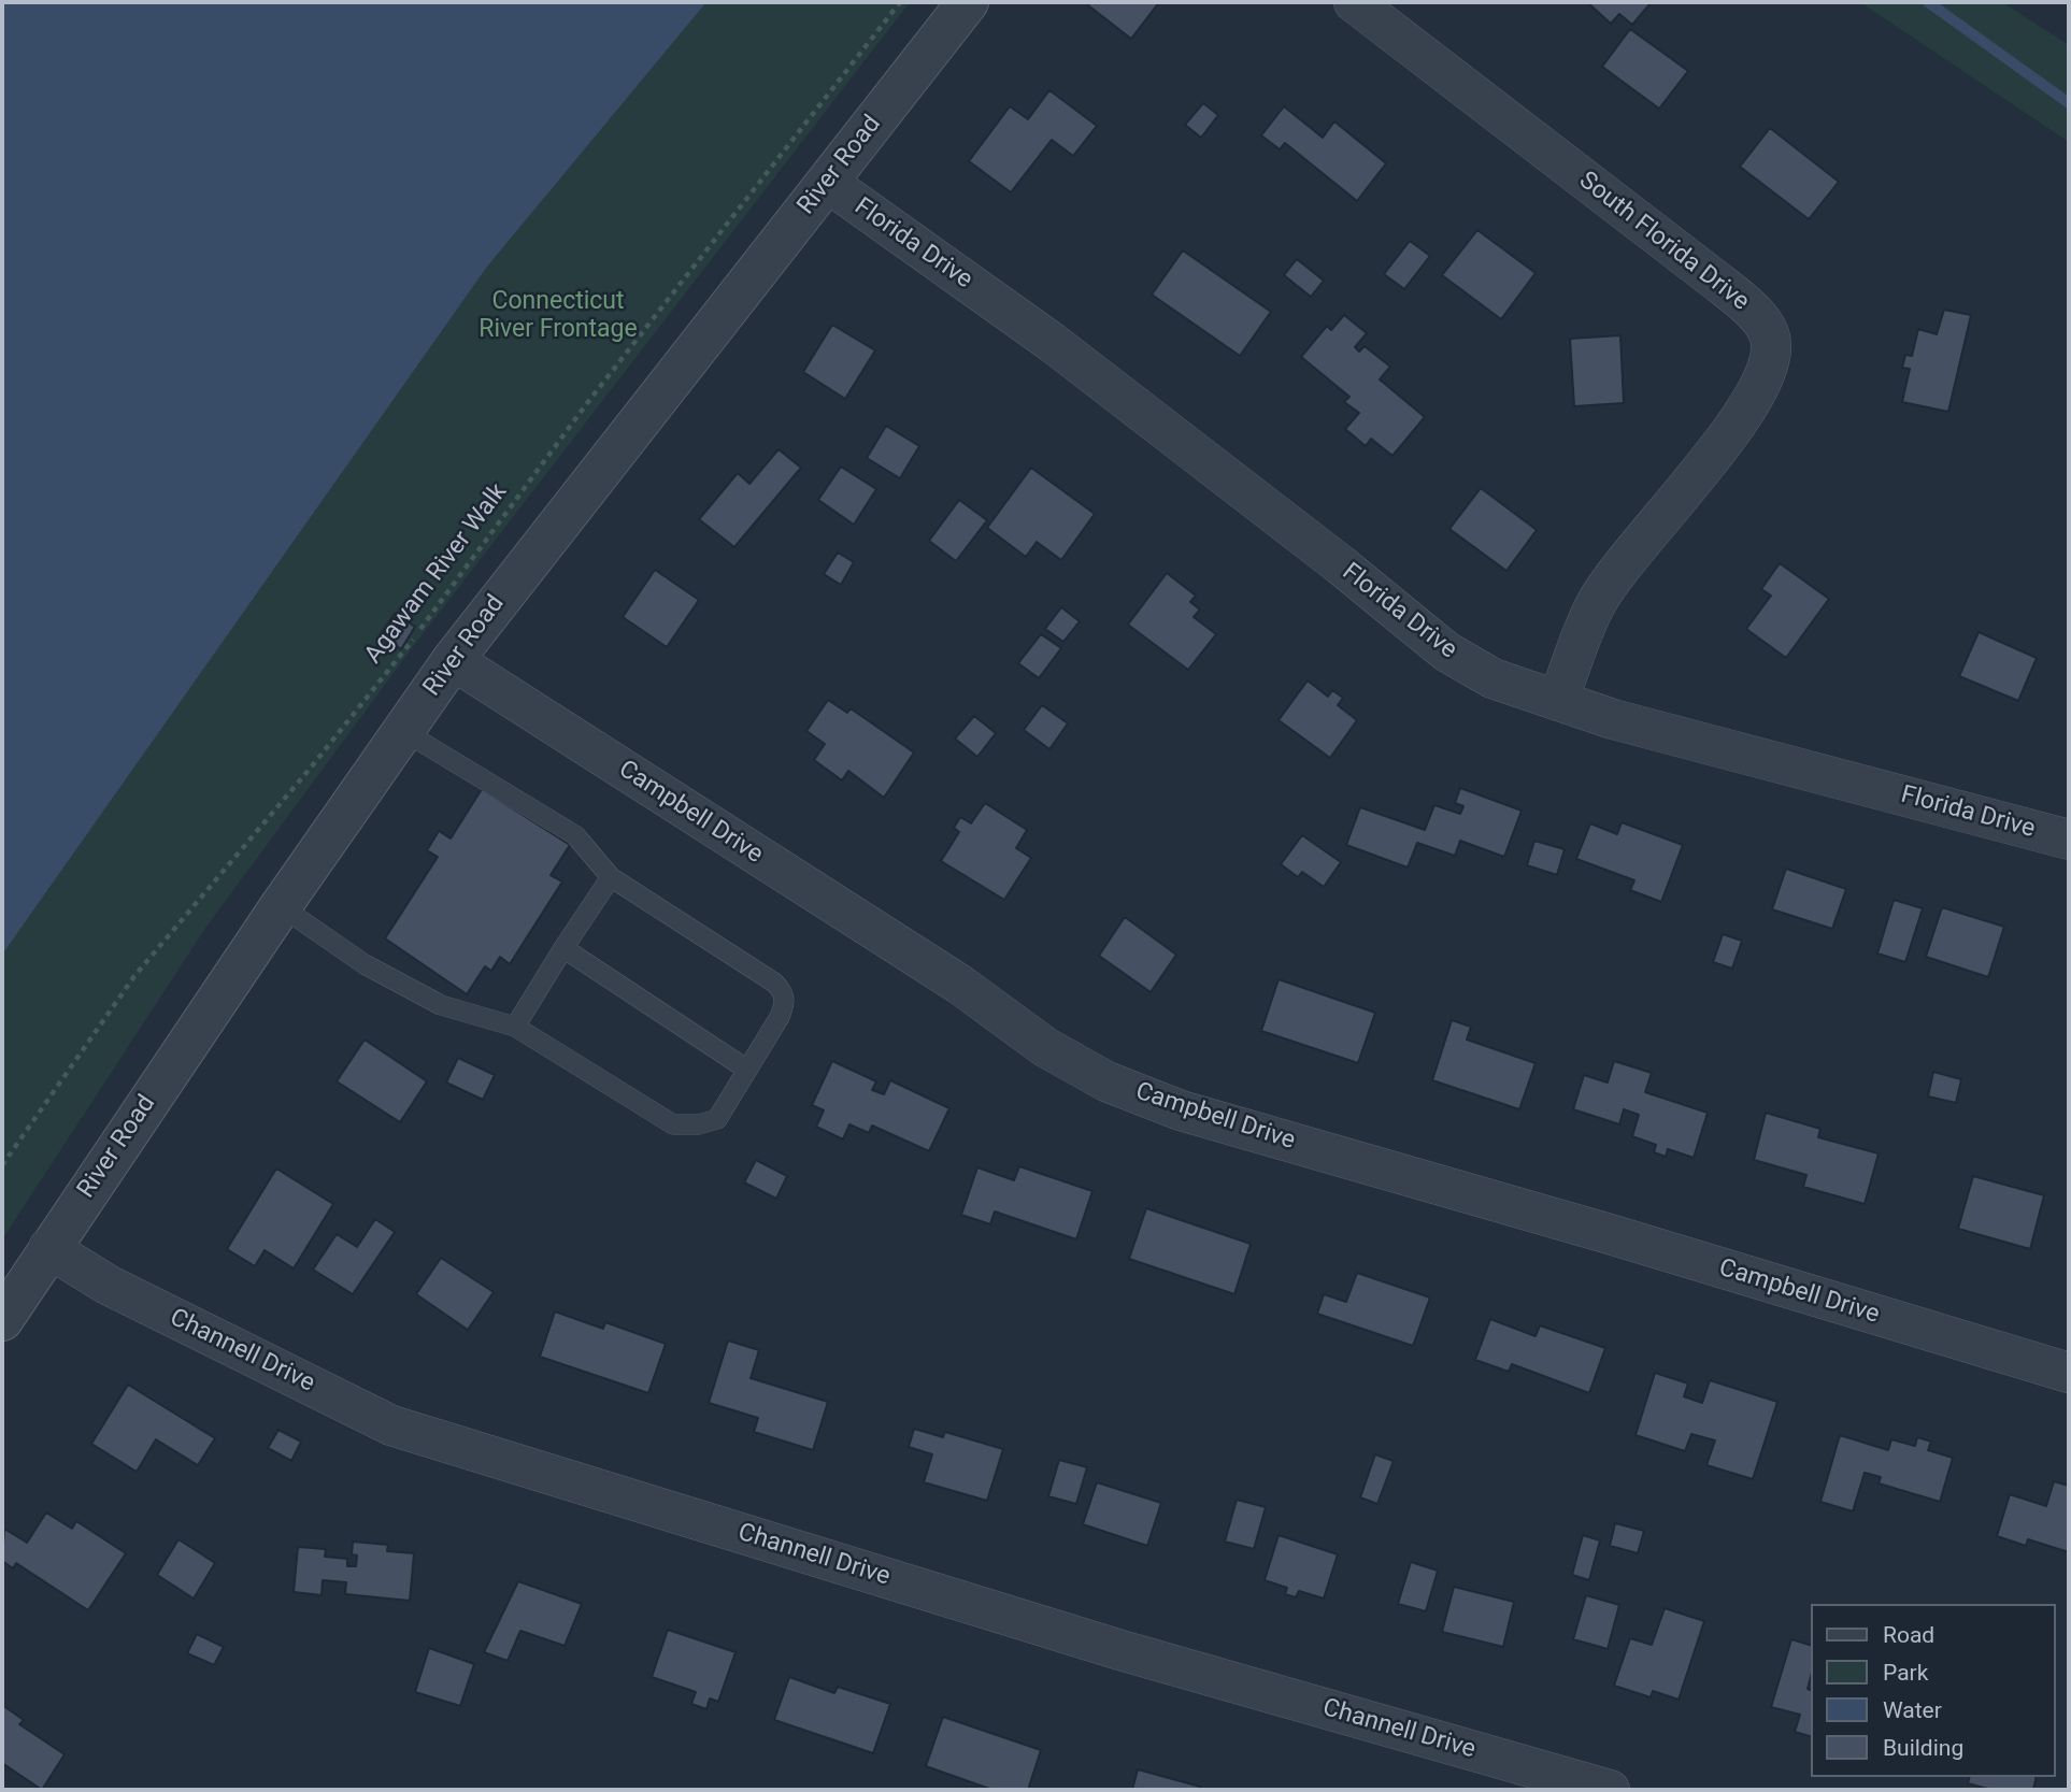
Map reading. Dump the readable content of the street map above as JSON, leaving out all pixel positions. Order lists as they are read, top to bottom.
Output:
{
  "streets": {
    "street": [
      "River Road",
      "South Florida Drive",
      "Florida Drive",
      "Campbell Drive",
      "Channell Drive"
    ],
    "path": ["Agawam River Walk"]
  },
  "crossings": [
    ["River Road", "Florida Drive"],
    ["River Road", "Campbell Drive"],
    ["River Road", "Channell Drive"],
    ["South Florida Drive", "Florida Drive"]
  ],
  "parks": ["Connecticut River Frontage"],
  "legend": [
    "Road",
    "Park",
    "Water",
    "Building"
  ]
}
